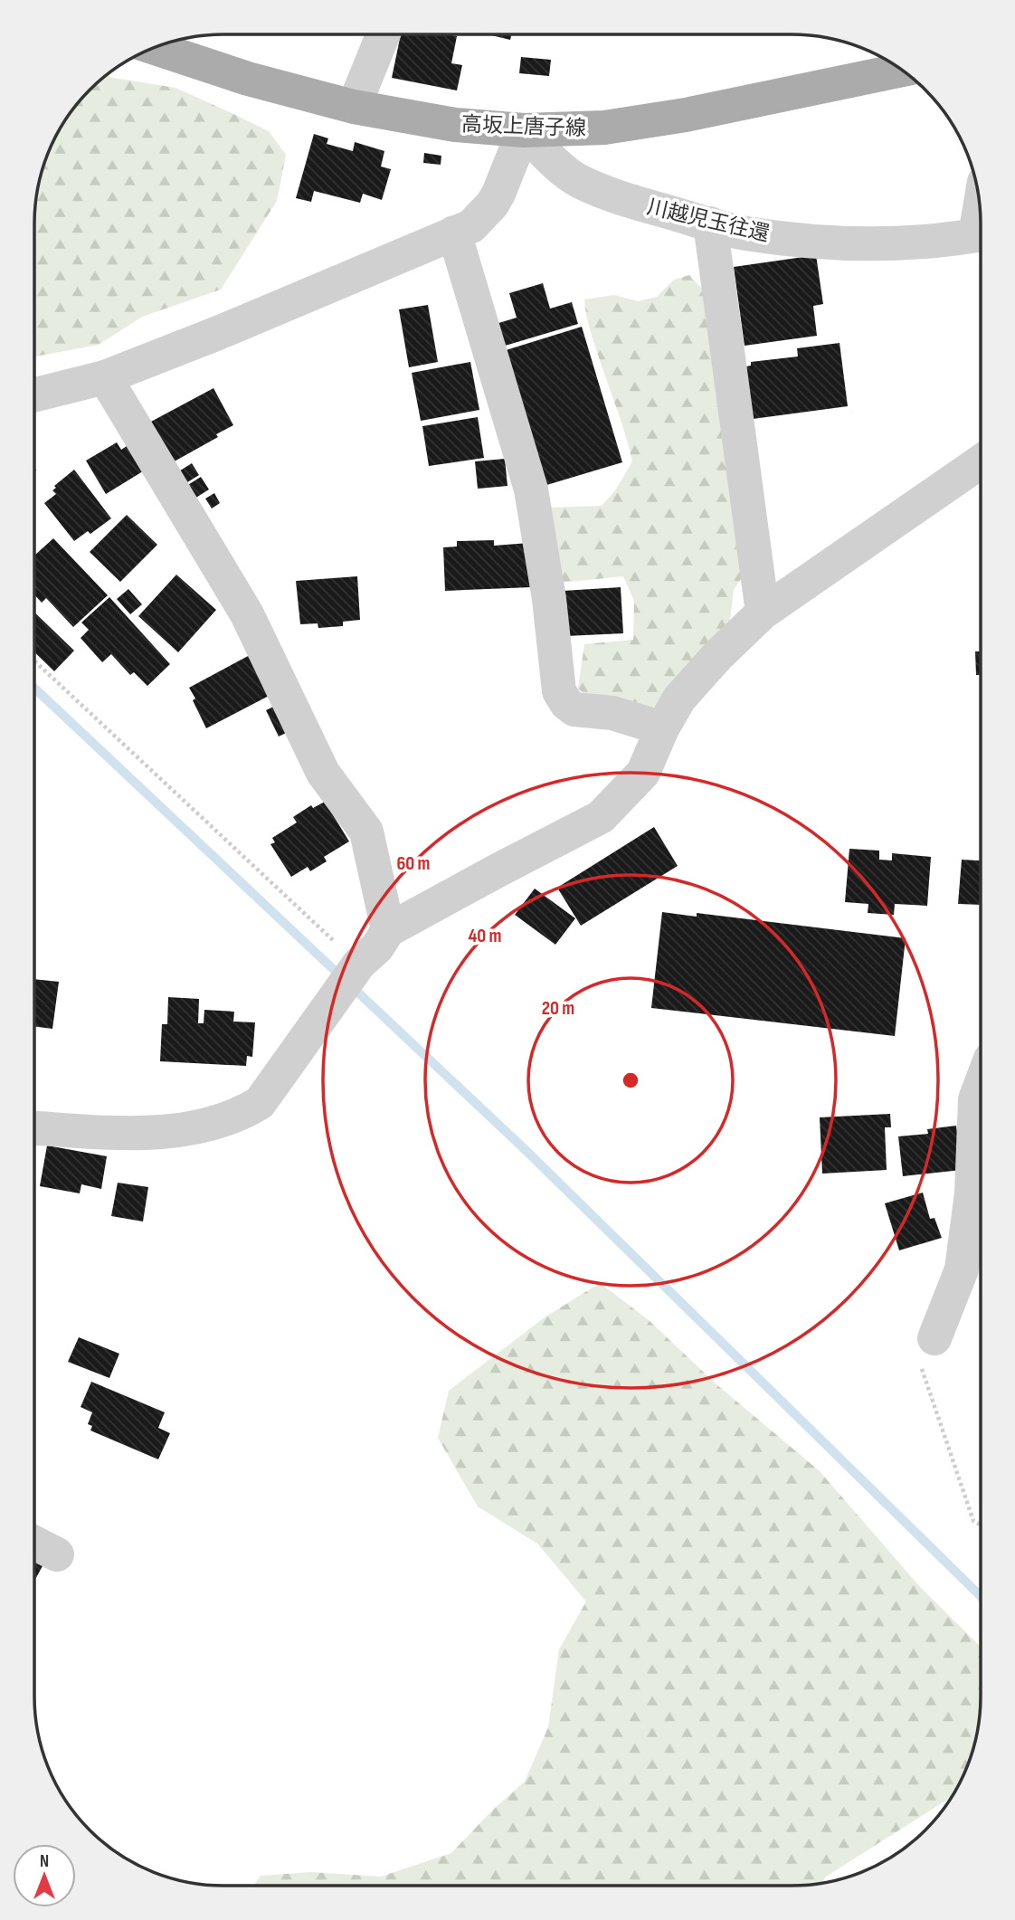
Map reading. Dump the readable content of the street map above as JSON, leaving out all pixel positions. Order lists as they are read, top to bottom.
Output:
{
  "streets": {
    "main road": ["高坂上唐子線"],
    "street": ["川越児玉往還"]
  },
  "crossings": [
    ["高坂上唐子線", "川越児玉往還"]
  ],
  "north": "top",
  "rings": ["60 m", "40 m", "20 m"]
}
